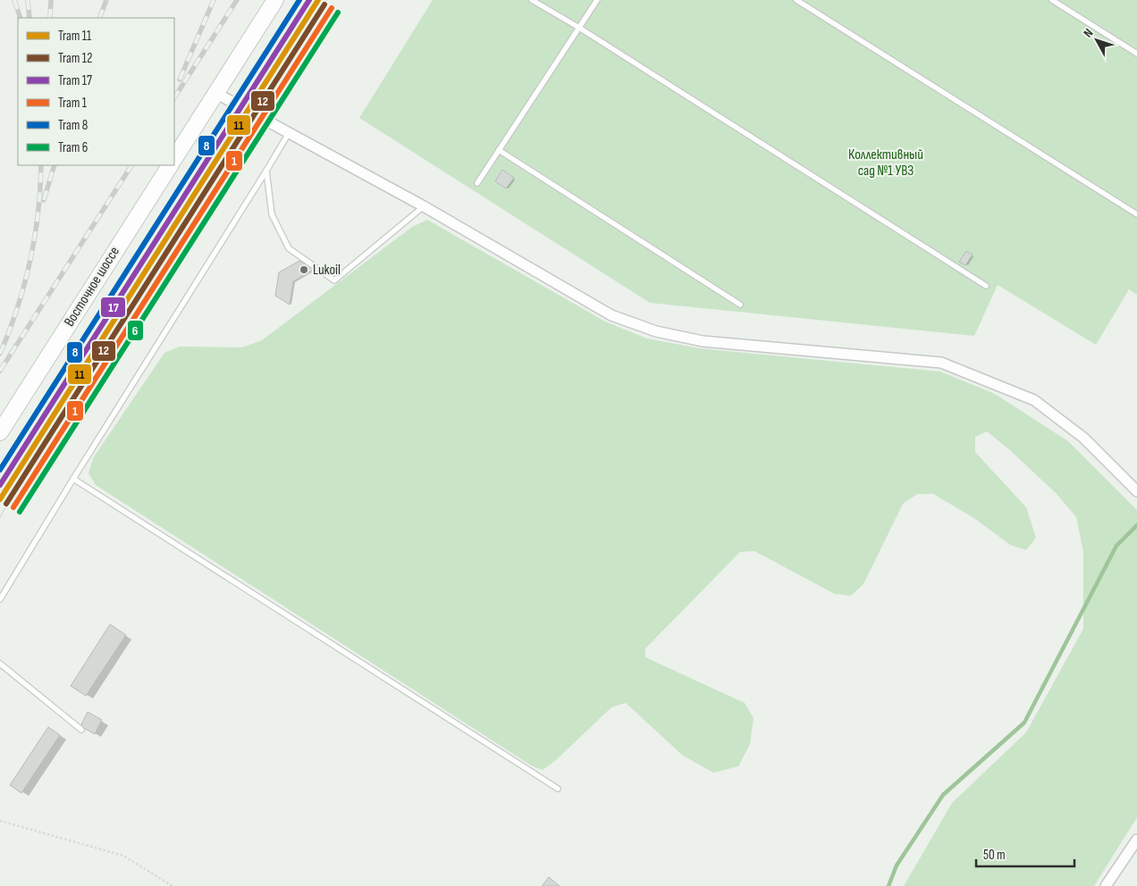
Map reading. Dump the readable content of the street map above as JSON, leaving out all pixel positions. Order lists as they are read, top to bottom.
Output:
{
  "streets": {
    "main road": ["Восточное шоссе"]
  },
  "parks": ["Коллективный сад №1 УВЗ"],
  "places": ["Lukoil"],
  "lines": [
    "tram line 11",
    "tram line 17",
    "tram line 8",
    "tram line 12",
    "tram line 1",
    "tram line 6"
  ],
  "legend": [
    "Tram 11",
    "Tram 12",
    "Tram 17",
    "Tram 1",
    "Tram 8",
    "Tram 6"
  ],
  "scale_bar": "50 m",
  "north": "top left"
}
